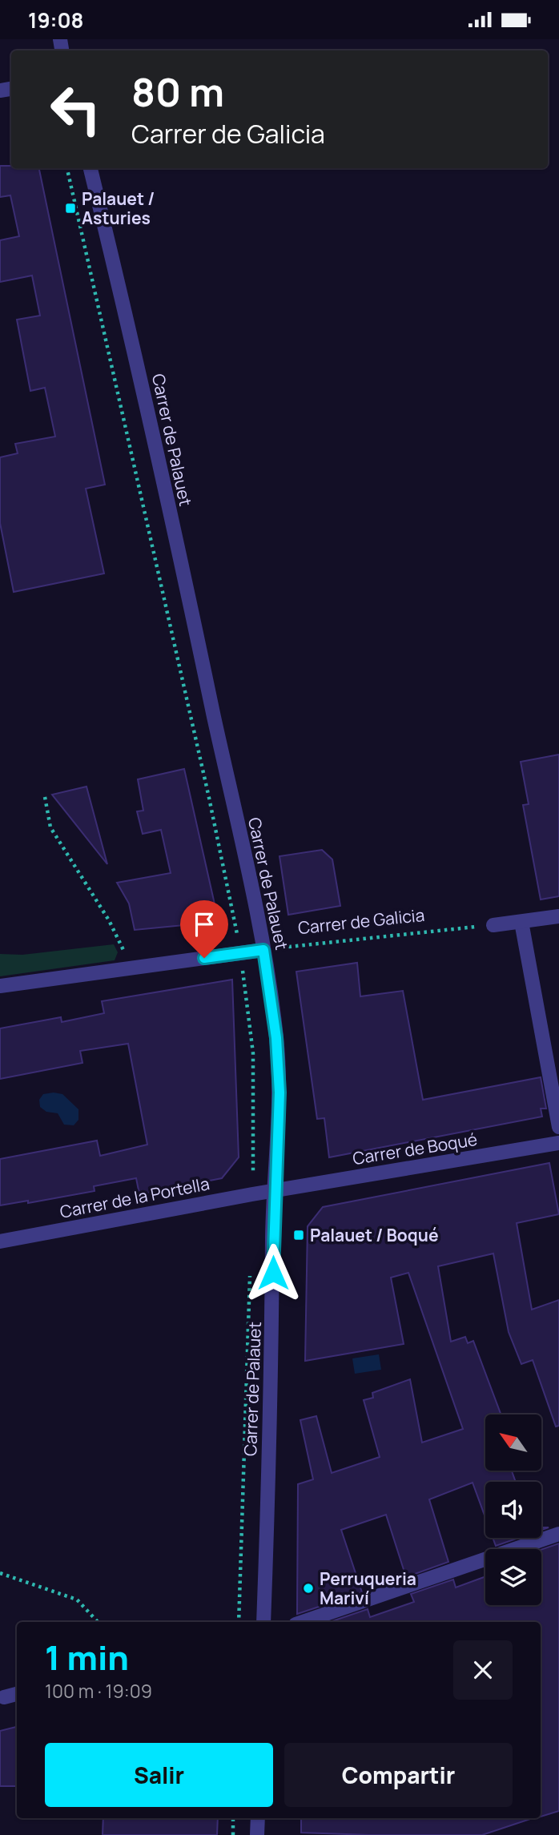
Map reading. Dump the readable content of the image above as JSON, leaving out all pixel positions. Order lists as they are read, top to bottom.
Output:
{
  "streets": {
    "street": ["Carrer de Palauet", "Carrer de Boqué", "Carrer de la Portella"],
    "path": ["Carrer de Galicia"]
  },
  "crossings": [
    ["Carrer de Palauet", "Carrer de Galicia"],
    ["Carrer de Palauet", "Carrer de Boqué"],
    ["Carrer de Palauet", "Carrer de la Portella"],
    ["Carrer de Boqué", "Carrer de la Portella"]
  ],
  "places": {
    "transit": ["Palauet / Asturies", "Palauet / Boqué"],
    "other": ["Perruqueria Mariví"]
  },
  "north": "top left",
  "page": {
    "status": "19:08",
    "turn": ["80 m", "Carrer de Galicia"],
    "heading": ["1 min", "100 m · 19:09"],
    "buttons": ["Salir", "Compartir"]
  }
}
